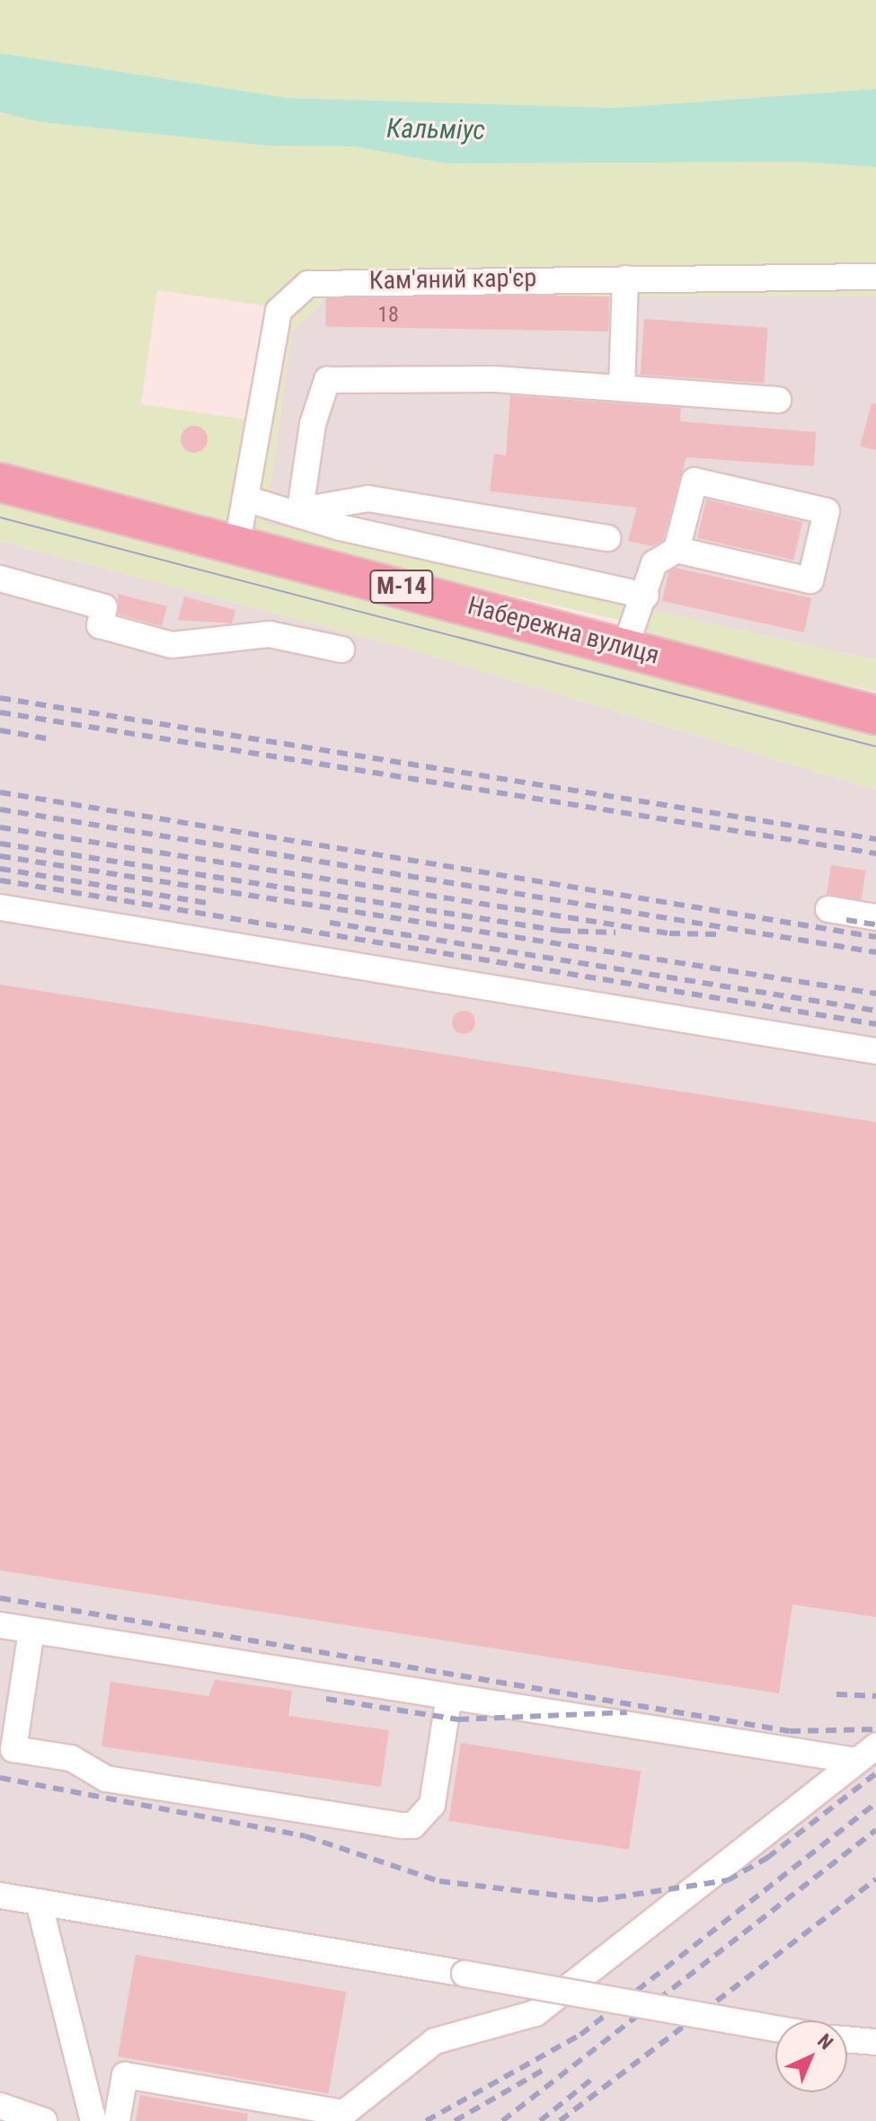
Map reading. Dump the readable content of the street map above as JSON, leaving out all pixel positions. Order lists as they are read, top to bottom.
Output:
{
  "streets": {
    "highway": ["М-14", "Набережна вулиця"],
    "street": ["Кам'яний кар'єр"]
  },
  "crossings": [
    ["Кам'яний кар'єр", "Набережна вулиця"]
  ],
  "water": ["Кальміус"],
  "house_numbers": ["18"],
  "north": "top right"
}
